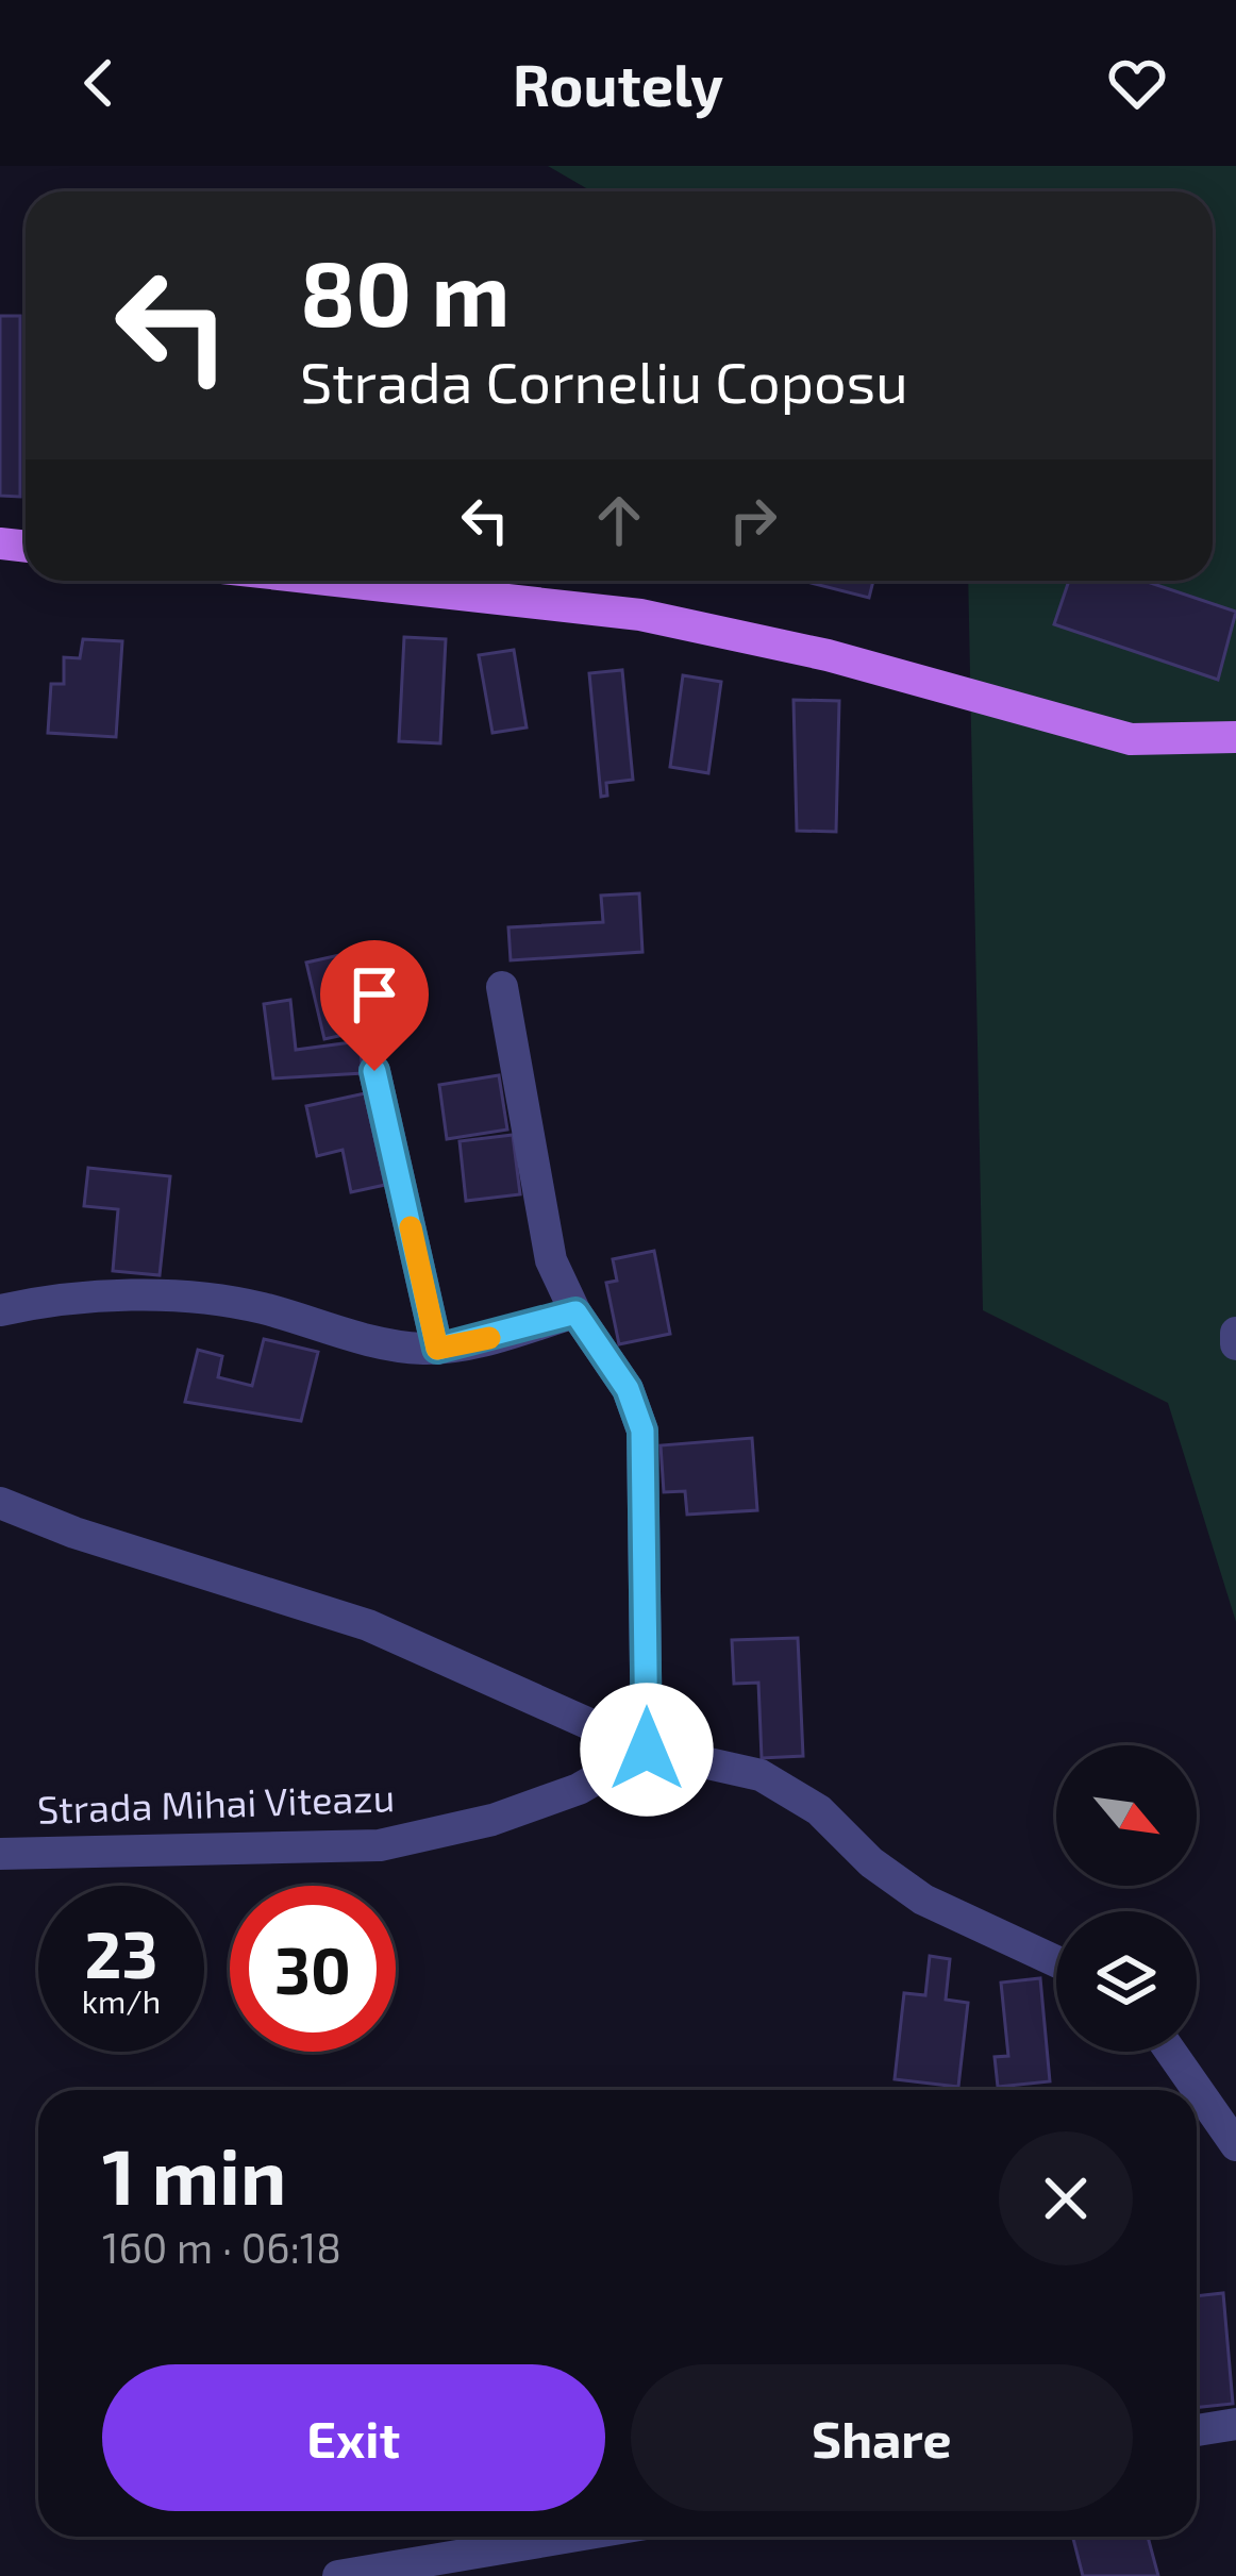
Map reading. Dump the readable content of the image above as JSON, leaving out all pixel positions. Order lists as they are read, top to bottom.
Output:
{
  "streets": {
    "street": ["Strada Mihai Viteazu"]
  },
  "north": "bottom right",
  "page": {
    "header": "Routely",
    "turn": ["80 m", "Strada Corneliu Coposu"],
    "speed": "23 km/h",
    "limit": "30",
    "heading": ["1 min", "160 m · 06:18"],
    "buttons": ["Exit", "Share"]
  }
}
